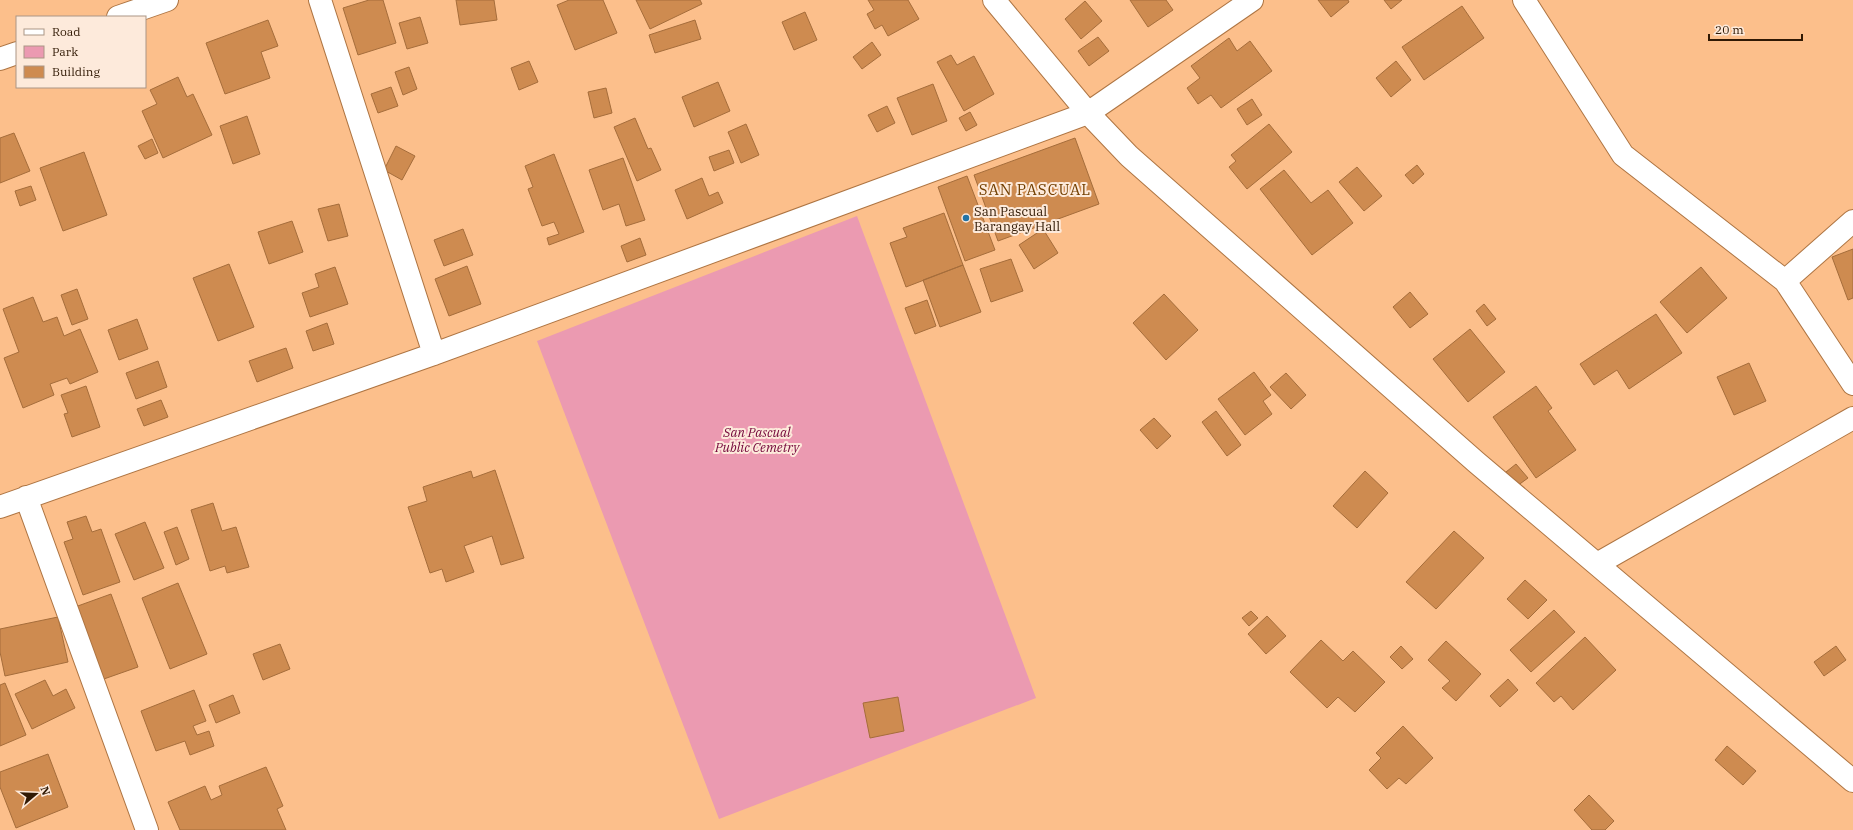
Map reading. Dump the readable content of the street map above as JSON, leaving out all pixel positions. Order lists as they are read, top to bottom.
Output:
{
  "districts": ["SAN PASCUAL"],
  "parks": ["San Pascual Public Cemetry"],
  "places": ["San Pascual Barangay Hall"],
  "legend": ["Road", "Park", "Building"],
  "scale_bar": "20 m",
  "north": "right"
}
